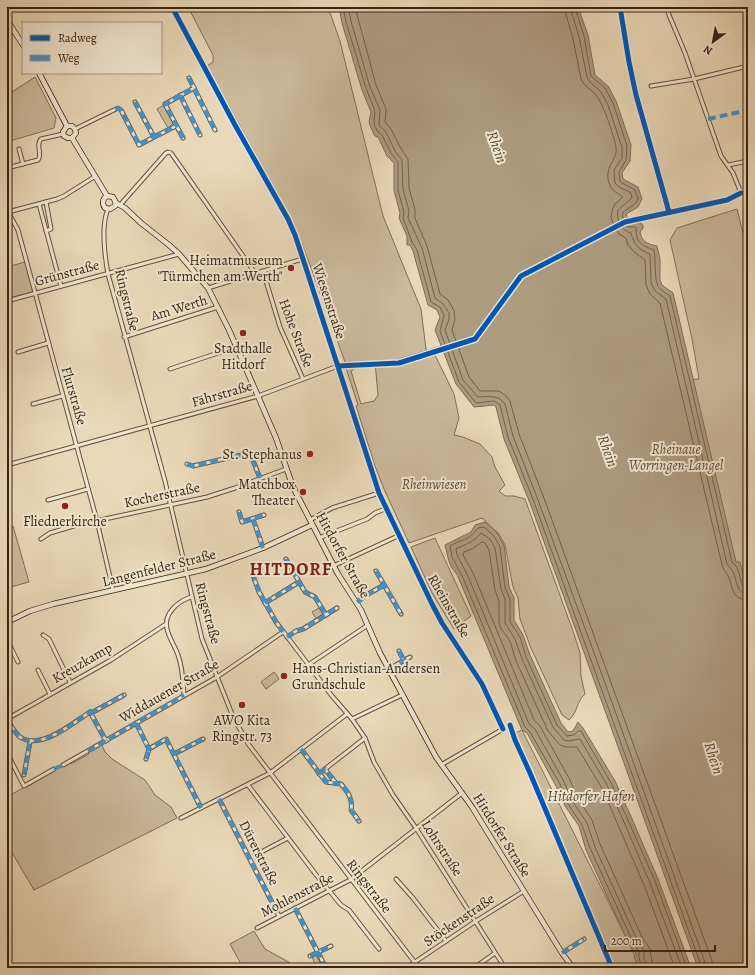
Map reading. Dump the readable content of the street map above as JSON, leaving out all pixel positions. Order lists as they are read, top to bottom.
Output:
{
  "streets": {
    "street": [
      "Grünstraße",
      "Ringstraße",
      "Wiesenstraße",
      "Am Werth",
      "Hohe Straße",
      "Fährstraße",
      "Flurstraße",
      "Kocherstraße",
      "Hitdorfer Straße",
      "Langenfelder Straße",
      "Rheinstraße",
      "Kreuzkamp",
      "Widdauener Straße",
      "Lohrstraße",
      "Dürerstraße",
      "Mohlenstraße",
      "Stöckenstraße"
    ]
  },
  "crossings": [
    ["Grünstraße", "Ringstraße"],
    ["Grünstraße", "Flurstraße"],
    ["Grünstraße", "Hitdorfer Straße"],
    ["Ringstraße", "Am Werth"],
    ["Ringstraße", "Fährstraße"],
    ["Ringstraße", "Kocherstraße"],
    ["Ringstraße", "Hitdorfer Straße"],
    ["Ringstraße", "Langenfelder Straße"],
    ["Ringstraße", "Widdauener Straße"],
    ["Ringstraße", "Mohlenstraße"],
    ["Ringstraße", "Stöckenstraße"],
    ["Wiesenstraße", "Am Werth"],
    ["Wiesenstraße", "Fährstraße"],
    ["Wiesenstraße", "Langenfelder Straße"],
    ["Wiesenstraße", "Rheinstraße"],
    ["Am Werth", "Hohe Straße"],
    ["Am Werth", "Hitdorfer Straße"],
    ["Hohe Straße", "Fährstraße"],
    ["Fährstraße", "Flurstraße"],
    ["Fährstraße", "Hitdorfer Straße"],
    ["Flurstraße", "Kocherstraße"],
    ["Flurstraße", "Langenfelder Straße"],
    ["Kocherstraße", "Hitdorfer Straße"],
    ["Hitdorfer Straße", "Langenfelder Straße"],
    ["Hitdorfer Straße", "Rheinstraße"],
    ["Hitdorfer Straße", "Mohlenstraße"],
    ["Hitdorfer Straße", "Stöckenstraße"],
    ["Langenfelder Straße", "Rheinstraße"],
    ["Widdauener Straße", "Lohrstraße"],
    ["Lohrstraße", "Mohlenstraße"],
    ["Lohrstraße", "Stöckenstraße"],
    ["Dürerstraße", "Mohlenstraße"]
  ],
  "districts": ["HITDORF"],
  "water": ["Rhein", "Hitdorfer Hafen"],
  "parks": ["Rheinaue Worringen-Langel", "Rheinwiesen"],
  "places": [
    "Heimatmuseum \"Türmchen am Werth\"",
    "Stadthalle Hitdorf",
    "St. Stephanus",
    "Matchbox Theater",
    "Fliednerkirche",
    "Hans-Christian-Andersen Grundschule",
    "AWO Kita Ringstr. 73"
  ],
  "legend": ["Radweg", "Weg"],
  "scale_bar": "200 m",
  "north": "bottom left"
}
